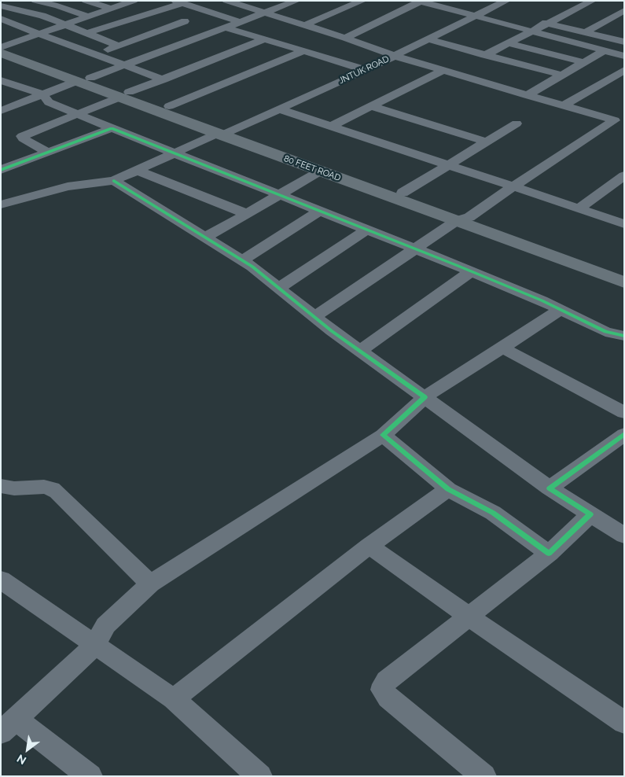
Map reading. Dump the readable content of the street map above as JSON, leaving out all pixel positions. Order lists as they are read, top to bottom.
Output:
{
  "streets": {
    "main road": ["80 FEET ROAD"],
    "street": ["JNTUK ROAD"]
  },
  "crossings": [
    ["JNTUK ROAD", "80 FEET ROAD"]
  ],
  "north": "bottom left"
}
